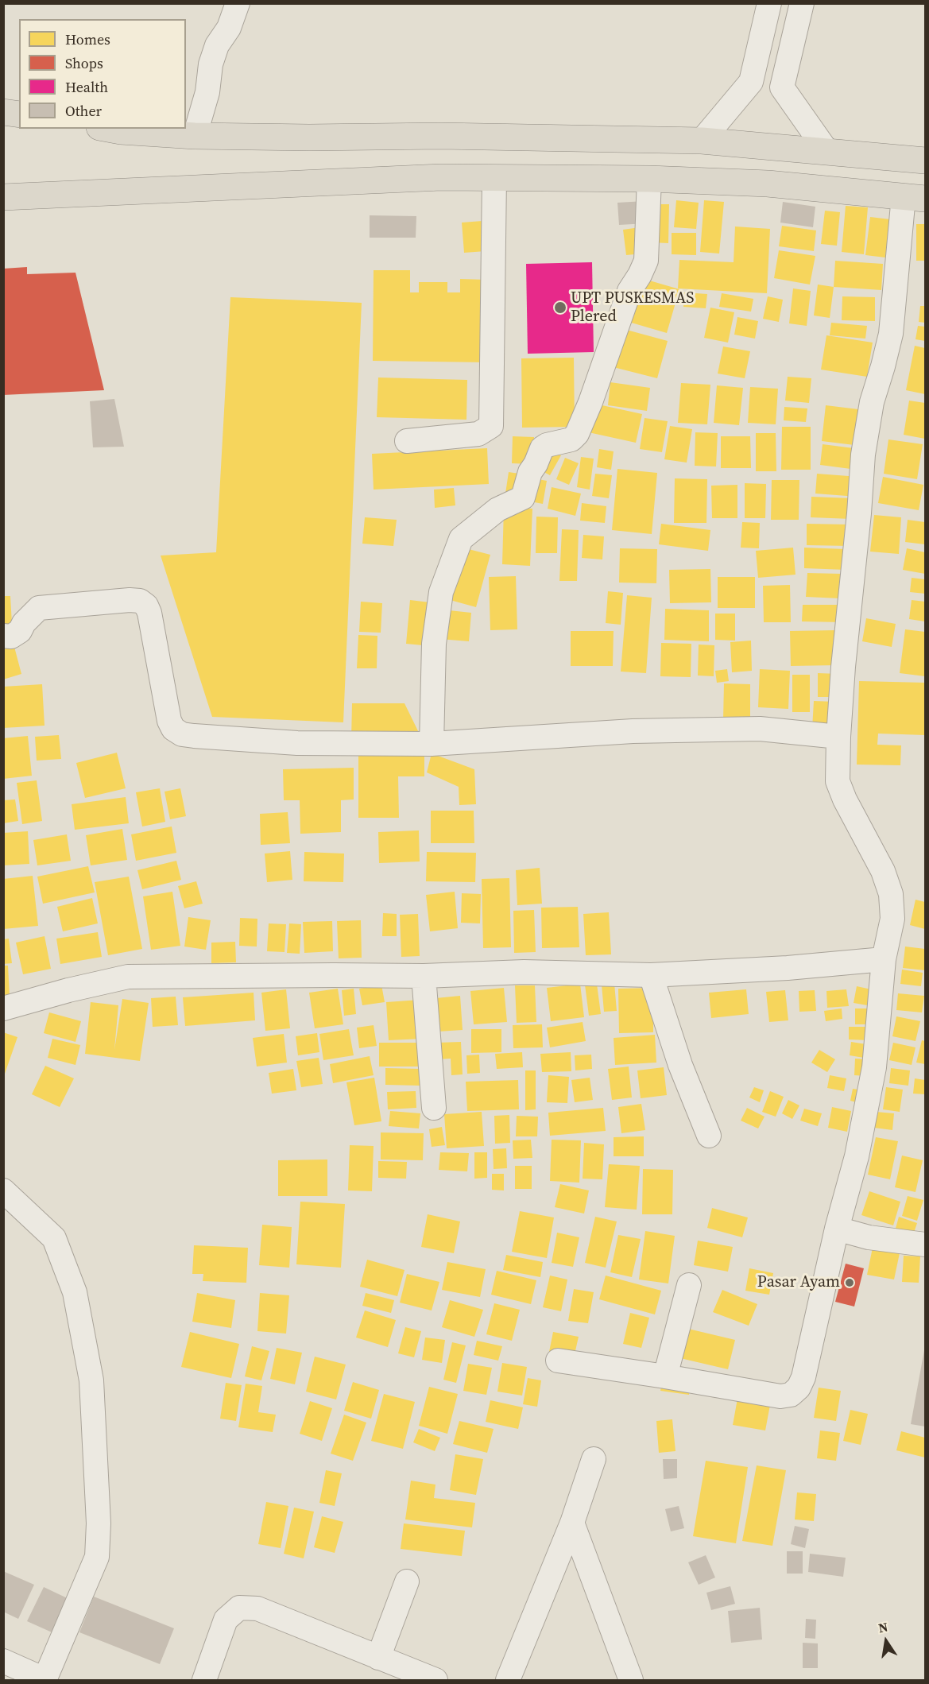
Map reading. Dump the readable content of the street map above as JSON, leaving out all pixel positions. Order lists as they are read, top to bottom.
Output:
{
  "places": ["UPT PUSKESMAS Plered", "Pasar Ayam"],
  "legend": [
    "Homes",
    "Shops",
    "Health",
    "Other"
  ],
  "north": "top"
}
